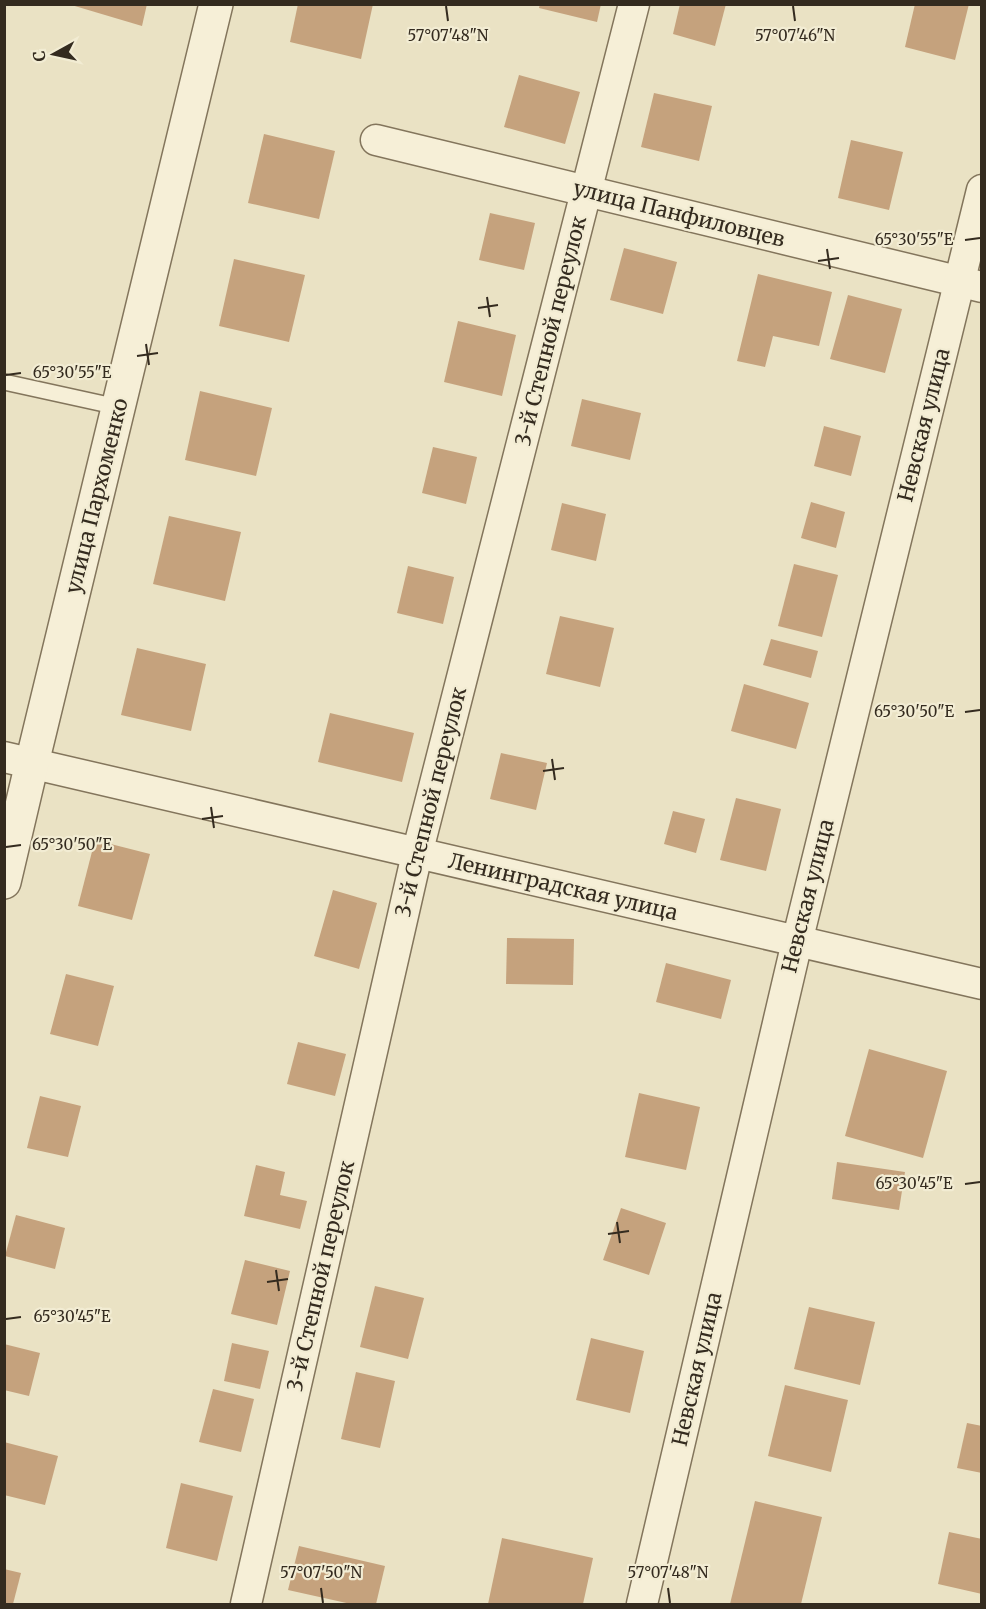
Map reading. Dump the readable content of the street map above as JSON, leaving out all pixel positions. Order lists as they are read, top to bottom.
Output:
{
  "streets": {
    "street": [
      "улица Панфиловцев",
      "3-й Степной переулок",
      "Невская улица",
      "улица Пархоменко",
      "Ленинградская улица"
    ]
  },
  "crossings": [
    ["улица Панфиловцев", "3-й Степной переулок"],
    ["улица Панфиловцев", "Невская улица"],
    ["3-й Степной переулок", "Ленинградская улица"],
    ["Невская улица", "Ленинградская улица"],
    ["улица Пархоменко", "Ленинградская улица"]
  ],
  "north": "left",
  "coordinates": [
    "57°07'48\"N",
    "57°07'46\"N",
    "65°30'55\"E",
    "65°30'50\"E",
    "65°30'45\"E",
    "57°07'50\"N"
  ]
}
